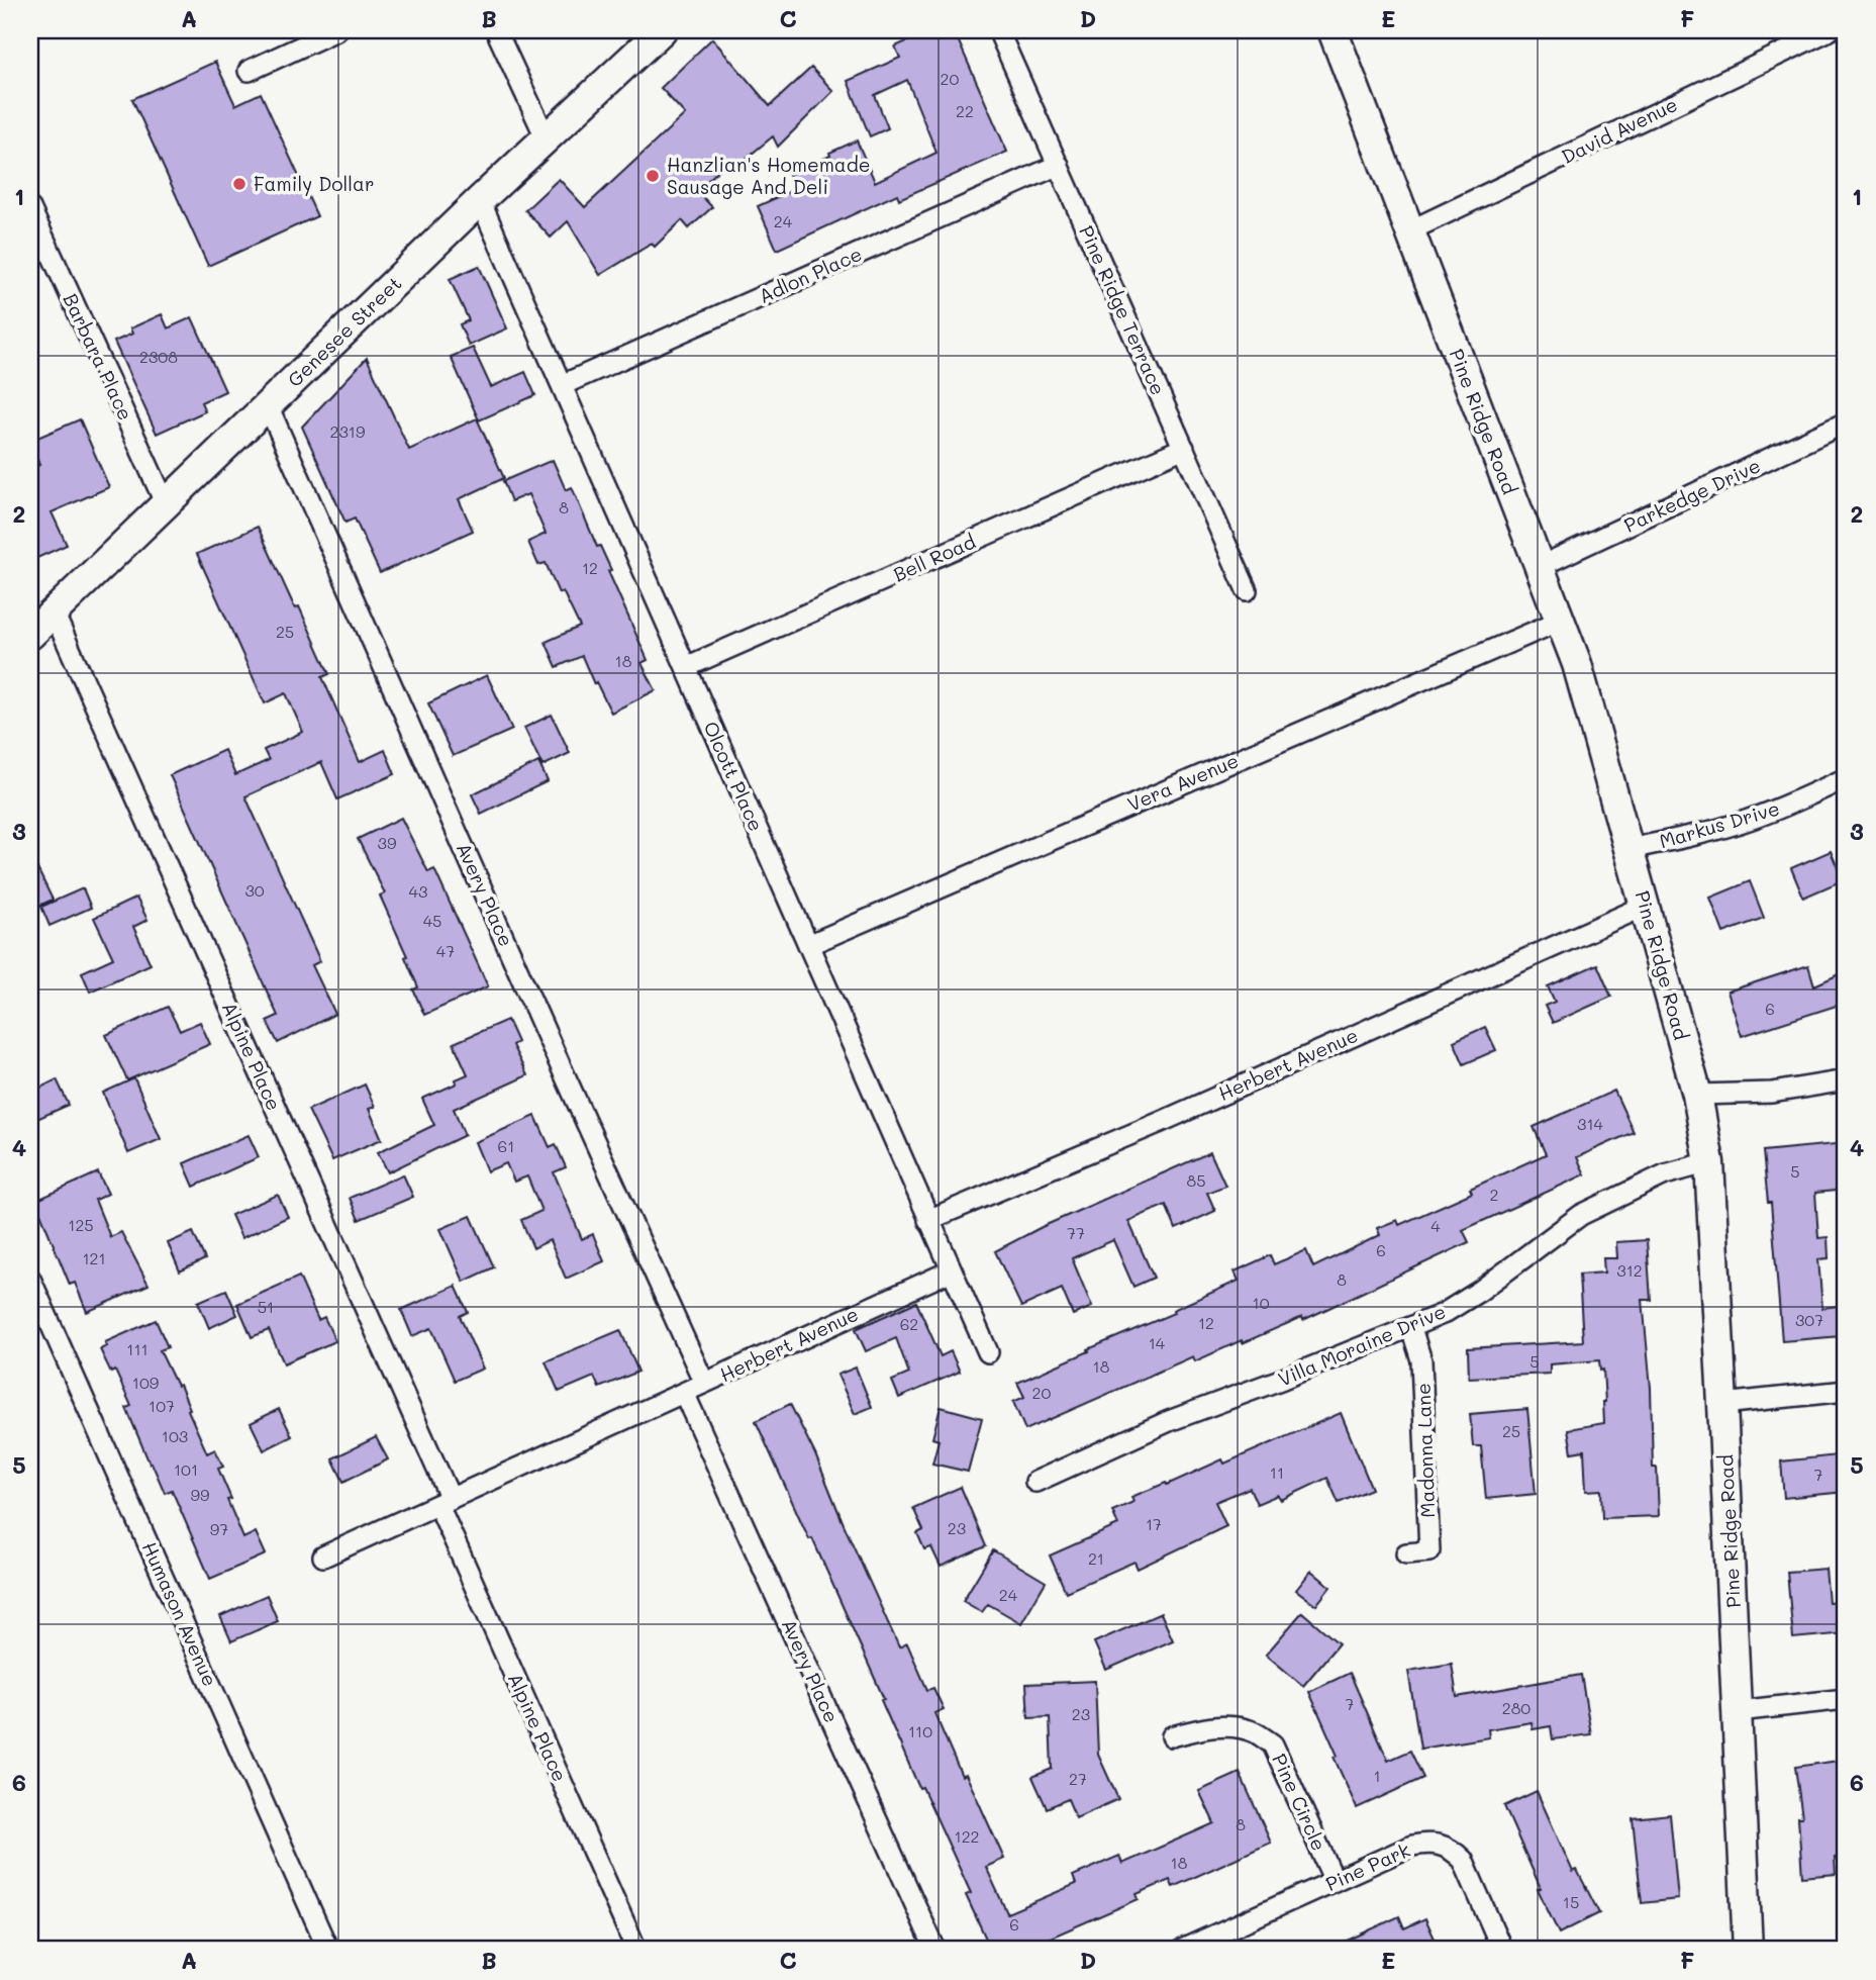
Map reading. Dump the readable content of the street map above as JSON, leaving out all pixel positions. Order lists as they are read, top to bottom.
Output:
{
  "streets": {
    "street": [
      "David Avenue",
      "Adlon Place",
      "Pine Ridge Terrace",
      "Genesee Street",
      "Barbara Place",
      "Pine Ridge Road",
      "Parkedge Drive",
      "Bell Road",
      "Olcott Place",
      "Vera Avenue",
      "Markus Drive",
      "Avery Place",
      "Alpine Place",
      "Herbert Avenue",
      "Villa Moraine Drive",
      "Madonna Lane",
      "Humason Avenue",
      "Pine Circle",
      "Pine Park"
    ]
  },
  "crossings": [
    ["David Avenue", "Pine Ridge Road"],
    ["Adlon Place", "Pine Ridge Terrace"],
    ["Adlon Place", "Olcott Place"],
    ["Pine Ridge Terrace", "Bell Road"],
    ["Genesee Street", "Barbara Place"],
    ["Genesee Street", "Olcott Place"],
    ["Genesee Street", "Avery Place"],
    ["Genesee Street", "Alpine Place"],
    ["Pine Ridge Road", "Parkedge Drive"],
    ["Pine Ridge Road", "Vera Avenue"],
    ["Pine Ridge Road", "Markus Drive"],
    ["Pine Ridge Road", "Herbert Avenue"],
    ["Pine Ridge Road", "Villa Moraine Drive"],
    ["Bell Road", "Olcott Place"],
    ["Olcott Place", "Vera Avenue"],
    ["Olcott Place", "Herbert Avenue"],
    ["Avery Place", "Herbert Avenue"],
    ["Villa Moraine Drive", "Madonna Lane"],
    ["Pine Circle", "Pine Park"]
  ],
  "places": ["Hanzlian's Homemade Sausage And Deli", "Family Dollar"],
  "house_numbers": [
    "20",
    "22",
    "24",
    "2308",
    "2319",
    "8",
    "12",
    "25",
    "18",
    "39",
    "30",
    "43",
    "45",
    "47",
    "6",
    "314",
    "61",
    "5",
    "85",
    "2",
    "125",
    "4",
    "77",
    "6",
    "121",
    "312",
    "8",
    "10",
    "51",
    "307",
    "12",
    "62",
    "14",
    "111",
    "5",
    "18",
    "109",
    "20",
    "107",
    "25",
    "103",
    "101",
    "11",
    "7",
    "99",
    "17",
    "23",
    "97",
    "21",
    "24",
    "7",
    "280",
    "23",
    "110",
    "1",
    "27",
    "8",
    "122",
    "18",
    "15",
    "6"
  ],
  "grid": {
    "columns": [
      "A",
      "B",
      "C",
      "D",
      "E",
      "F"
    ],
    "rows": [
      "1",
      "2",
      "3",
      "4",
      "5",
      "6"
    ]
  }
}
